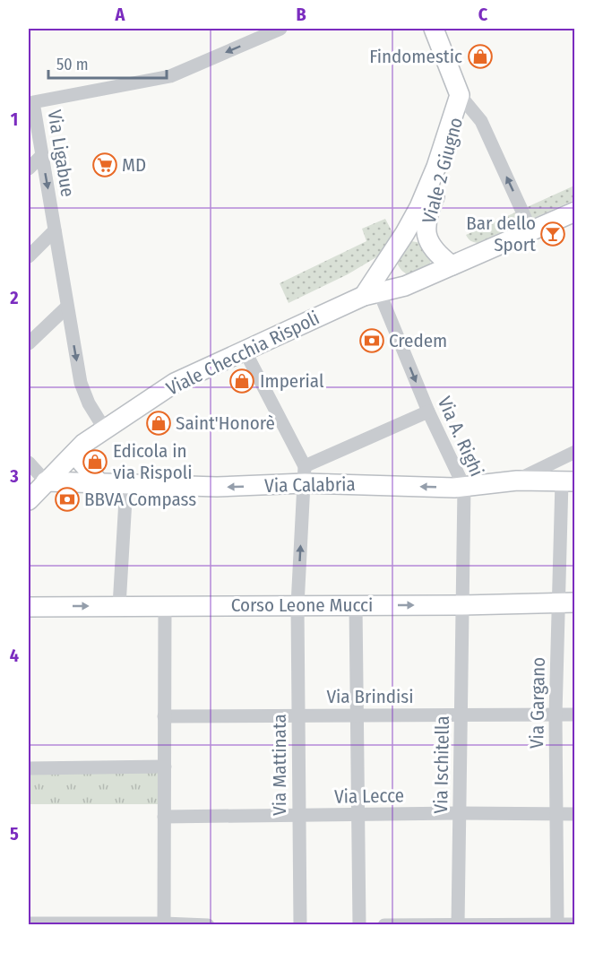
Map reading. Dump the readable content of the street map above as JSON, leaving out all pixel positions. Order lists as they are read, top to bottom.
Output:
{
  "streets": {
    "street": [
      "Via Ligabue",
      "Viale 2 Giugno",
      "Viale Checchia Rispoli",
      "Via A. Righi",
      "Via Calabria",
      "Corso Leone Mucci",
      "Via Brindisi",
      "Via Gargano",
      "Via Mattinata",
      "Via Ischitella",
      "Via Lecce"
    ]
  },
  "crossings": [
    ["Via Ligabue", "Viale Checchia Rispoli"],
    ["Viale 2 Giugno", "Viale Checchia Rispoli"],
    ["Viale Checchia Rispoli", "Via A. Righi"],
    ["Viale Checchia Rispoli", "Via Calabria"],
    ["Via A. Righi", "Via Calabria"],
    ["Via A. Righi", "Corso Leone Mucci"],
    ["Via A. Righi", "Via Ischitella"],
    ["Via Calabria", "Via Gargano"],
    ["Via Calabria", "Via Mattinata"],
    ["Corso Leone Mucci", "Via Gargano"],
    ["Corso Leone Mucci", "Via Mattinata"],
    ["Corso Leone Mucci", "Via Ischitella"],
    ["Via Brindisi", "Via Gargano"],
    ["Via Brindisi", "Via Mattinata"],
    ["Via Brindisi", "Via Ischitella"],
    ["Via Gargano", "Via Lecce"],
    ["Via Mattinata", "Via Lecce"],
    ["Via Ischitella", "Via Lecce"]
  ],
  "one_way": ["Via A. Righi", "Via Calabria"],
  "places": {
    "shop": [
      "Findomestic",
      "Imperial",
      "Saint'Honorè",
      "Edicola in via Rispoli"
    ],
    "supermarket": ["MD"],
    "bar": ["Bar dello Sport"],
    "bank": ["Credem", "BBVA Compass"]
  },
  "scale_bar": "50 m",
  "grid": {
    "columns": ["A", "B", "C"],
    "rows": [
      "1",
      "2",
      "3",
      "4",
      "5"
    ]
  }
}
